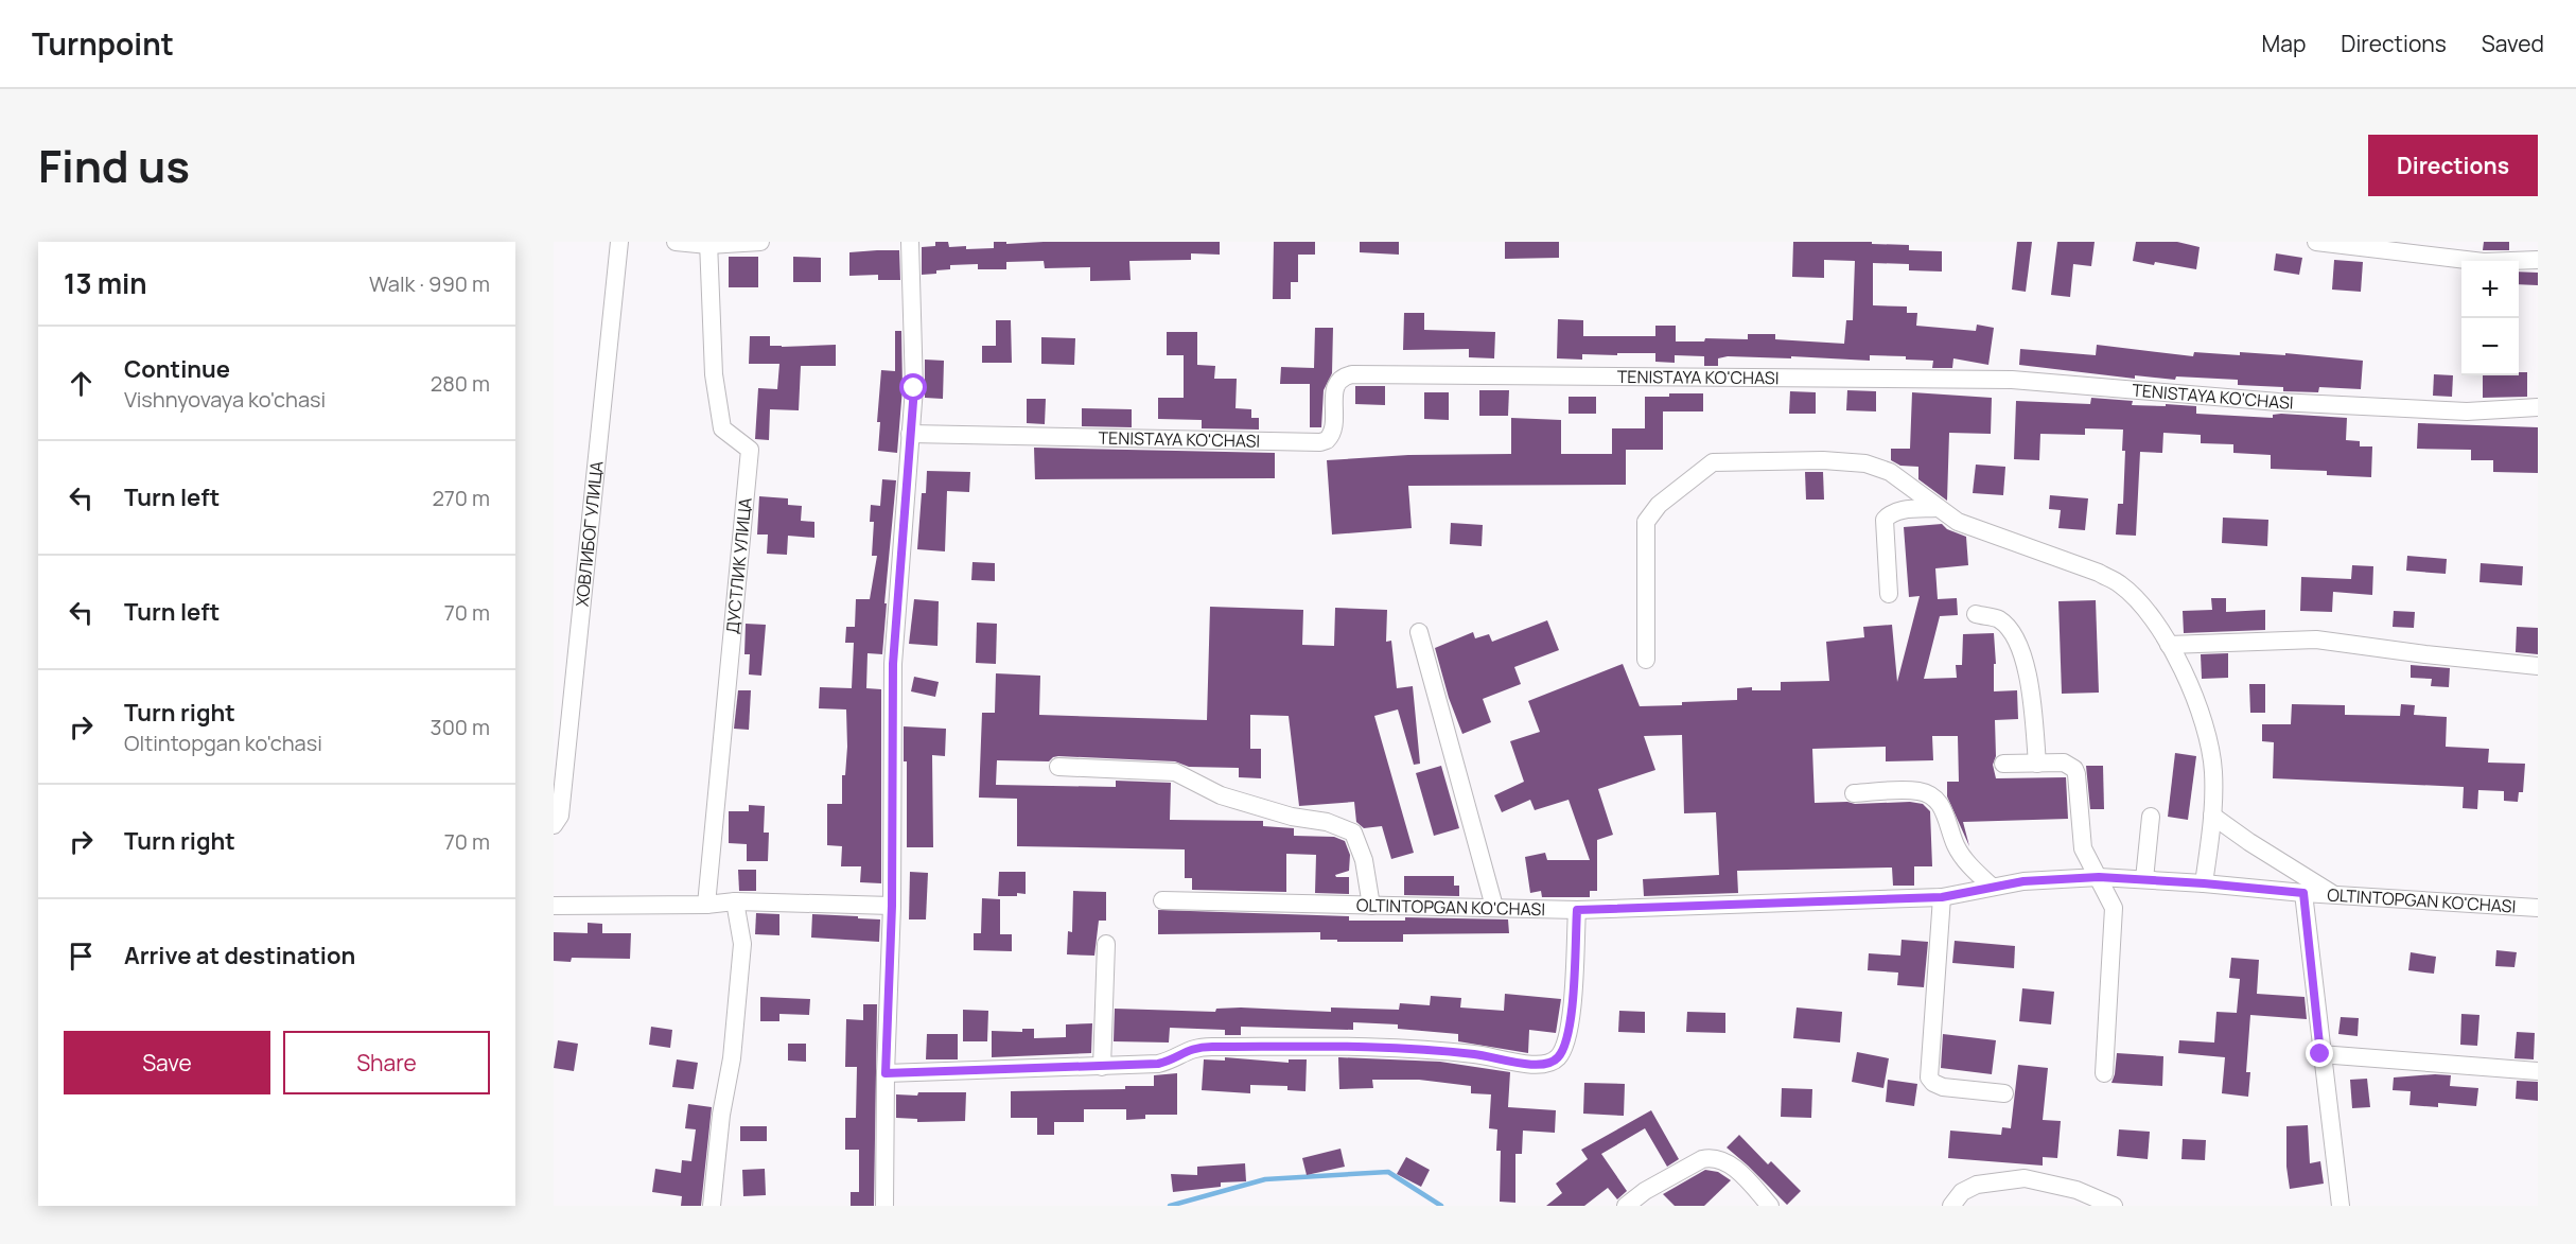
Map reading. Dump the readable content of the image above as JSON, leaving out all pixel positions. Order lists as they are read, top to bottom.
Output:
{
  "streets": {
    "street": [
      "TENISTAYA KO'CHASI",
      "ХОВЛИБОГ УЛИЦА",
      "ДУСТЛИК УЛИЦА",
      "OLTINTOPGAN KO'CHASI"
    ]
  },
  "page": {
    "header": "Turnpoint",
    "nav": ["Map", "Directions", "Saved"],
    "title": "Find us",
    "buttons": [
      "Directions",
      ["Save", "Share"]
    ],
    "heading": ["13 min", "Walk · 990 m"],
    "map_buttons": ["+", "−"],
    "list": [
      ["Continue", "Vishnyovaya ko'chasi", "280 m"],
      ["Turn left", "270 m"],
      ["Turn left", "70 m"],
      ["Turn right", "Oltintopgan ko'chasi", "300 m"],
      ["Turn right", "70 m"],
      "Arrive at destination"
    ]
  }
}
